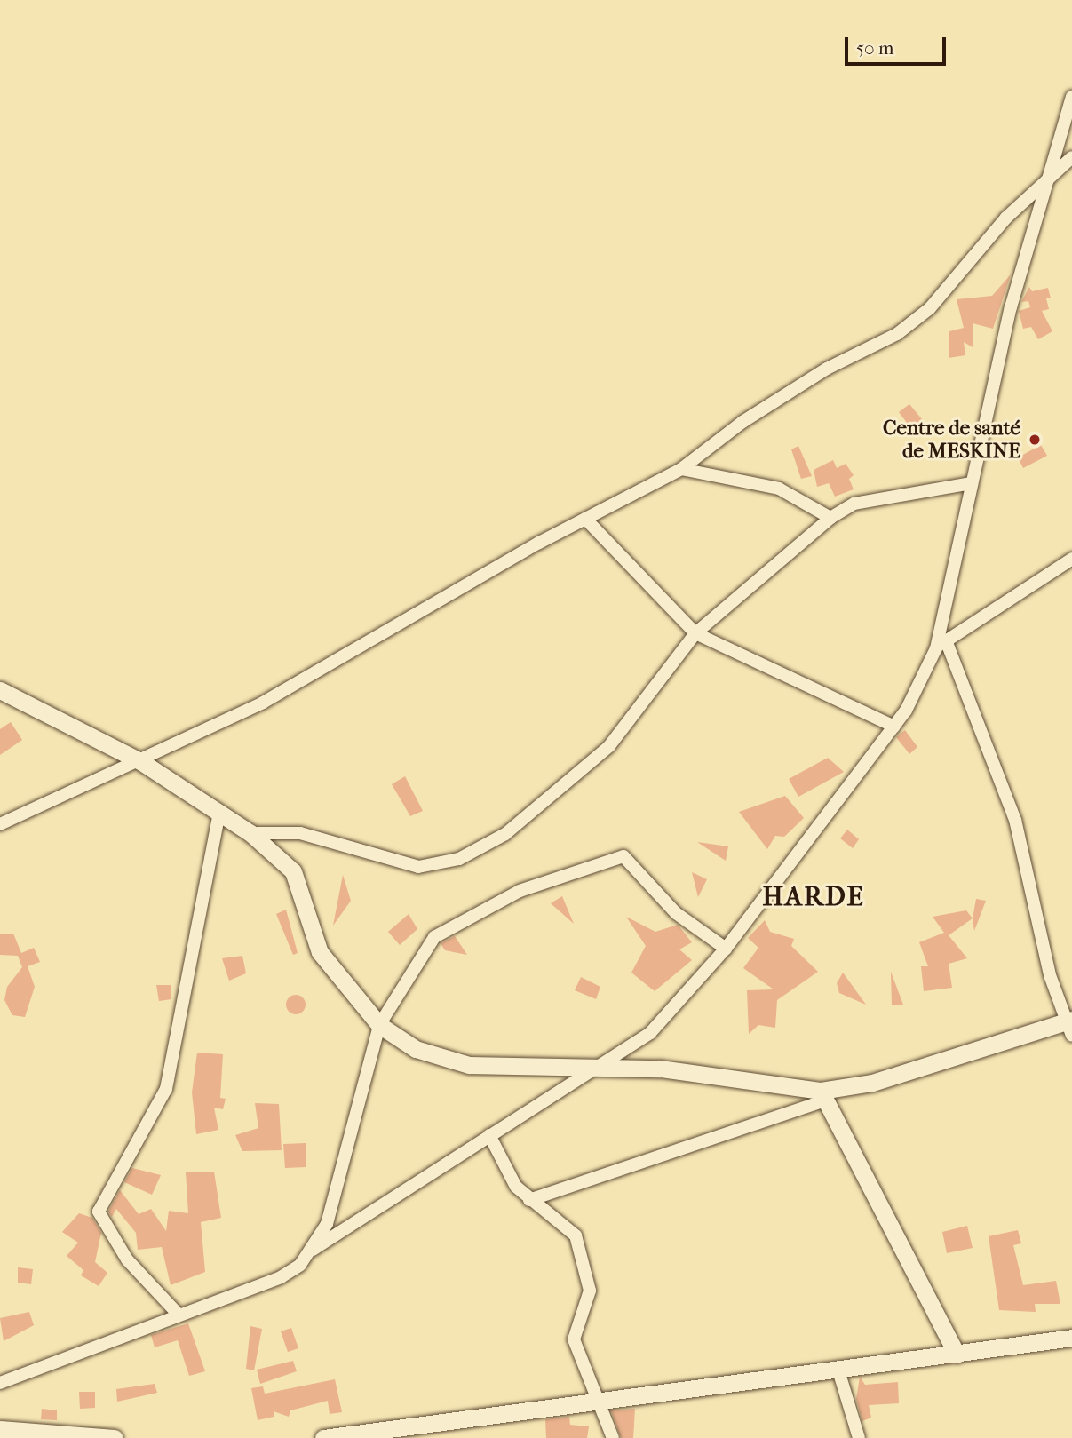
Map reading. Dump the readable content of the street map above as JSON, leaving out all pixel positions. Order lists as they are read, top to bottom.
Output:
{
  "districts": ["HARDE"],
  "places": ["Centre de santé de MESKINE"],
  "scale_bar": "50 m"
}
